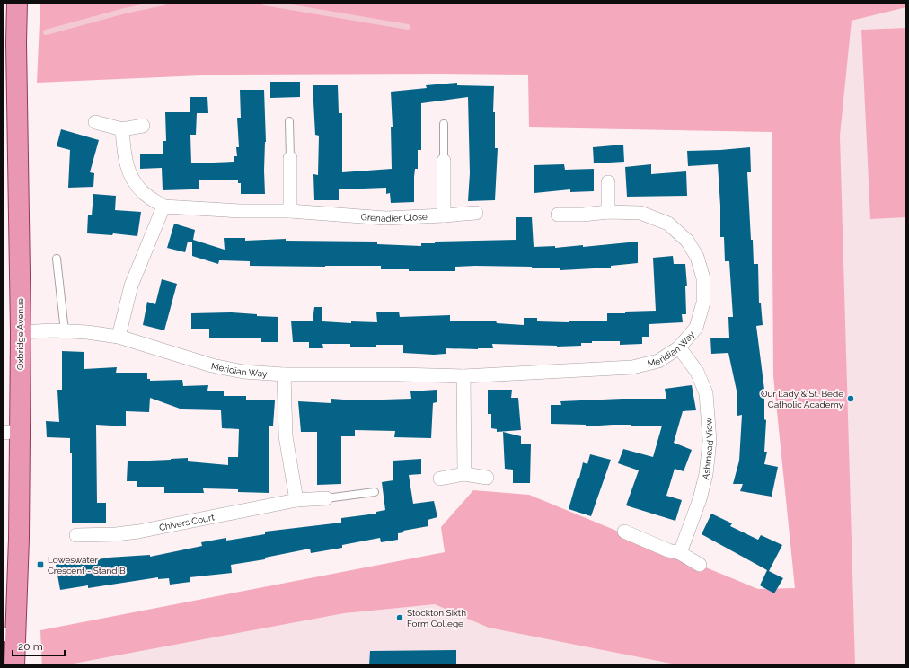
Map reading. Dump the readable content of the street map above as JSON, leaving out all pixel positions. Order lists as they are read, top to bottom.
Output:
{
  "streets": {
    "main road": ["Oxbridge Avenue"],
    "street": [
      "Grenadier Close",
      "Meridian Way",
      "Ashmead View",
      "Chivers Court"
    ]
  },
  "crossings": [
    ["Oxbridge Avenue", "Meridian Way"],
    ["Meridian Way", "Ashmead View"]
  ],
  "places": {
    "other": ["Our Lady & St. Bede Catholic Academy", "Stockton Sixth Form College"],
    "transit": ["Loweswater Crescent - Stand B"]
  },
  "scale_bar": "20 m"
}
